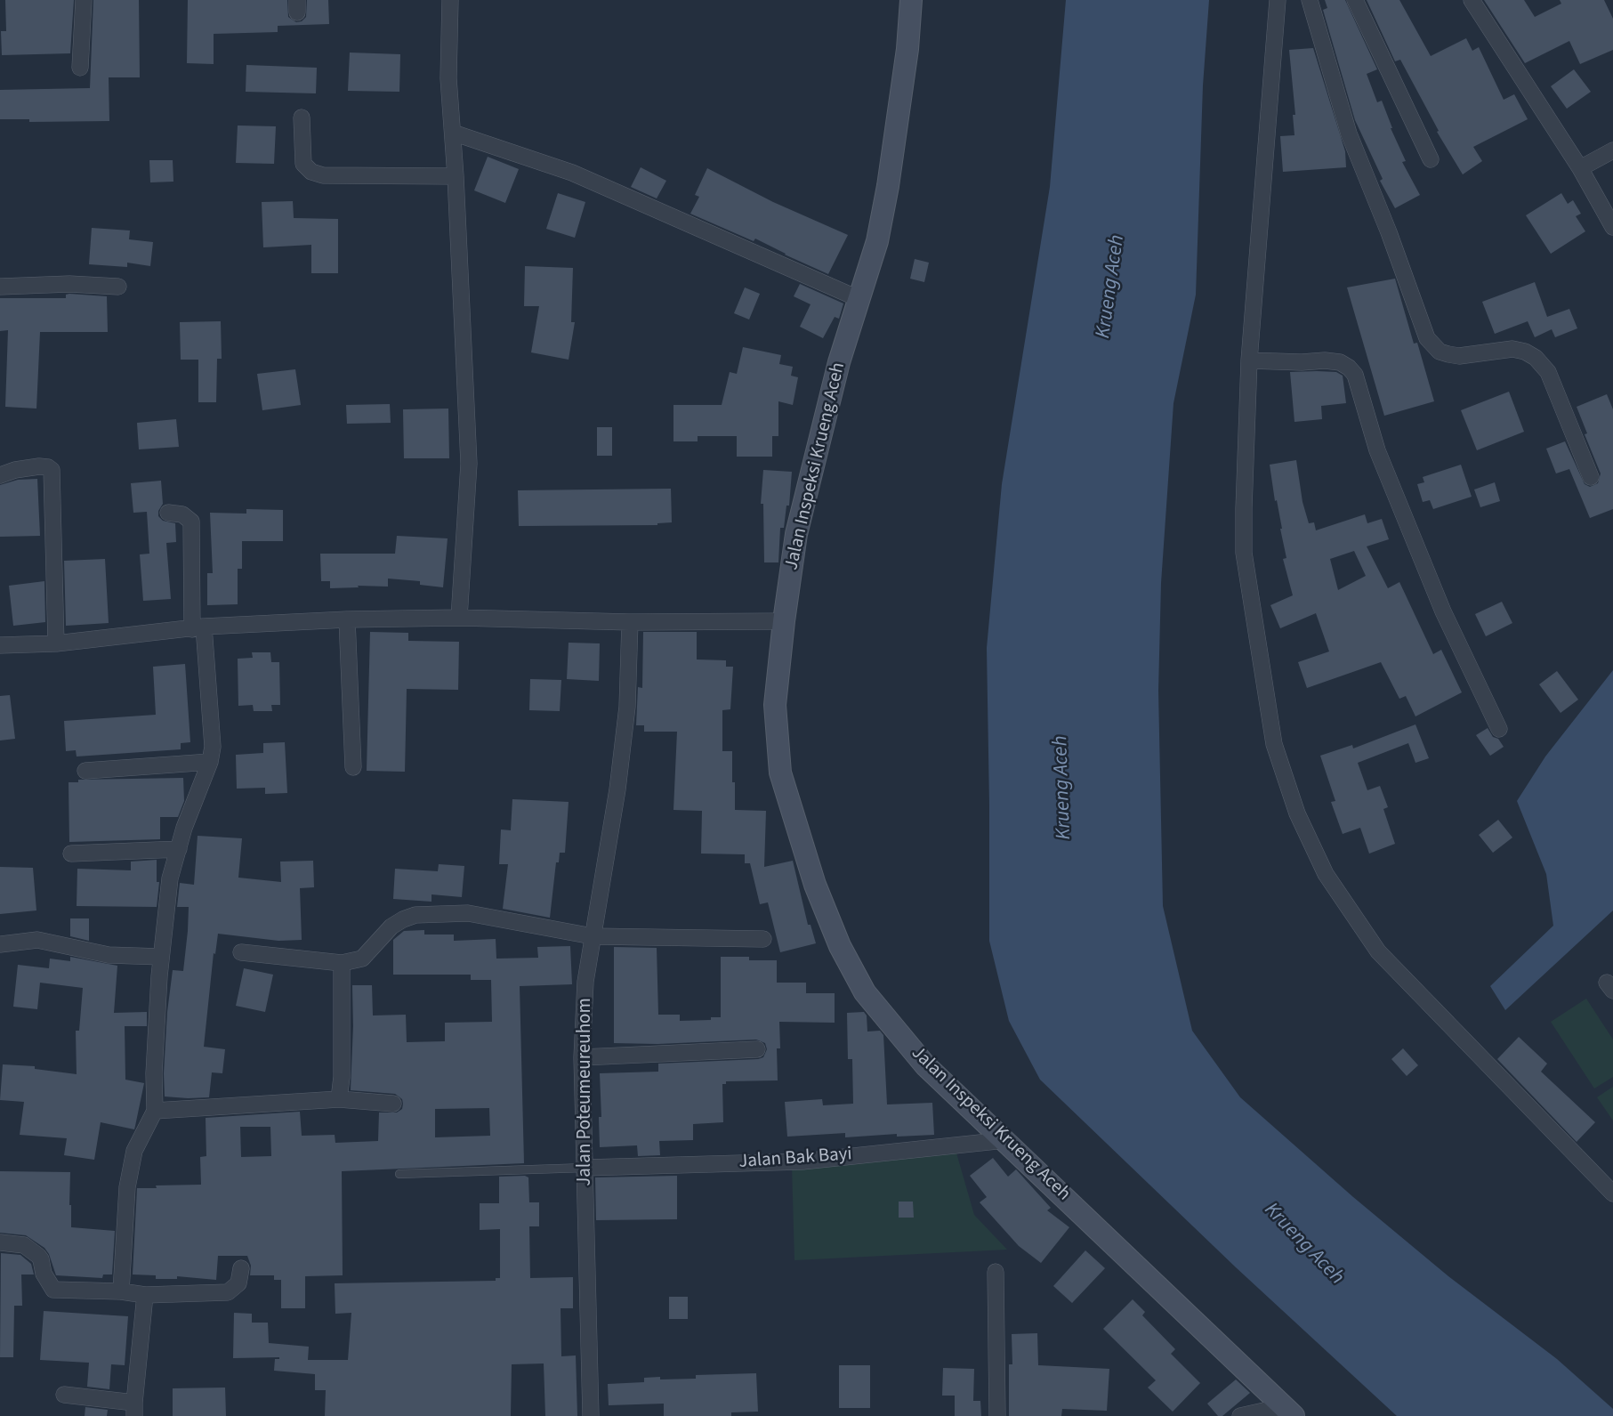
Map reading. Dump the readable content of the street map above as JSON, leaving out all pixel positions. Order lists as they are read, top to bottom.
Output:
{
  "streets": {
    "street": ["Jalan Inspeksi Krueng Aceh", "Jalan Poteumeureuhom", "Jalan Bak Bayi"]
  },
  "crossings": [
    ["Jalan Inspeksi Krueng Aceh", "Jalan Bak Bayi"],
    ["Jalan Poteumeureuhom", "Jalan Bak Bayi"]
  ],
  "water": ["Krueng Aceh"]
}
